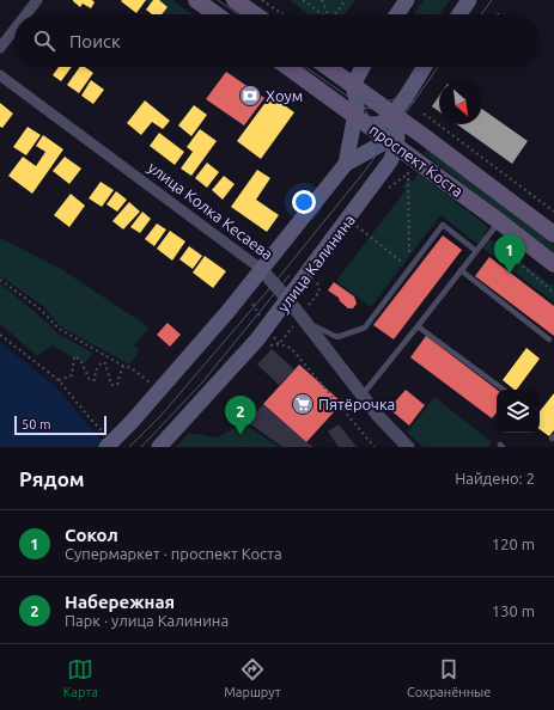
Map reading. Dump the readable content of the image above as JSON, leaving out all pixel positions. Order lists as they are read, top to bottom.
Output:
{
  "streets": {
    "main road": ["проспект Коста", "улица Калинина"],
    "street": ["улица Колка Кесаева"]
  },
  "crossings": [
    ["проспект Коста", "улица Калинина"],
    ["улица Колка Кесаева", "улица Калинина"]
  ],
  "places": {
    "bank": ["Хоум"],
    "supermarket": ["Пятёрочка"]
  },
  "scale_bar": "50 m",
  "north": "bottom right",
  "page": {
    "search": "Поиск",
    "pins": ["1", "2"],
    "scale": "50 m",
    "heading": ["Рядом", "Найдено: 2"],
    "list": [
      {
        "mark": "1",
        "name": "Сокол",
        "note": "Супермаркет · проспект Коста",
        "value": "120 m"
      },
      {
        "mark": "2",
        "name": "Набережная",
        "note": "Парк · улица Калинина",
        "value": "130 m"
      }
    ],
    "nav": ["Карта", "Маршрут", "Сохранённые"]
  }
}
